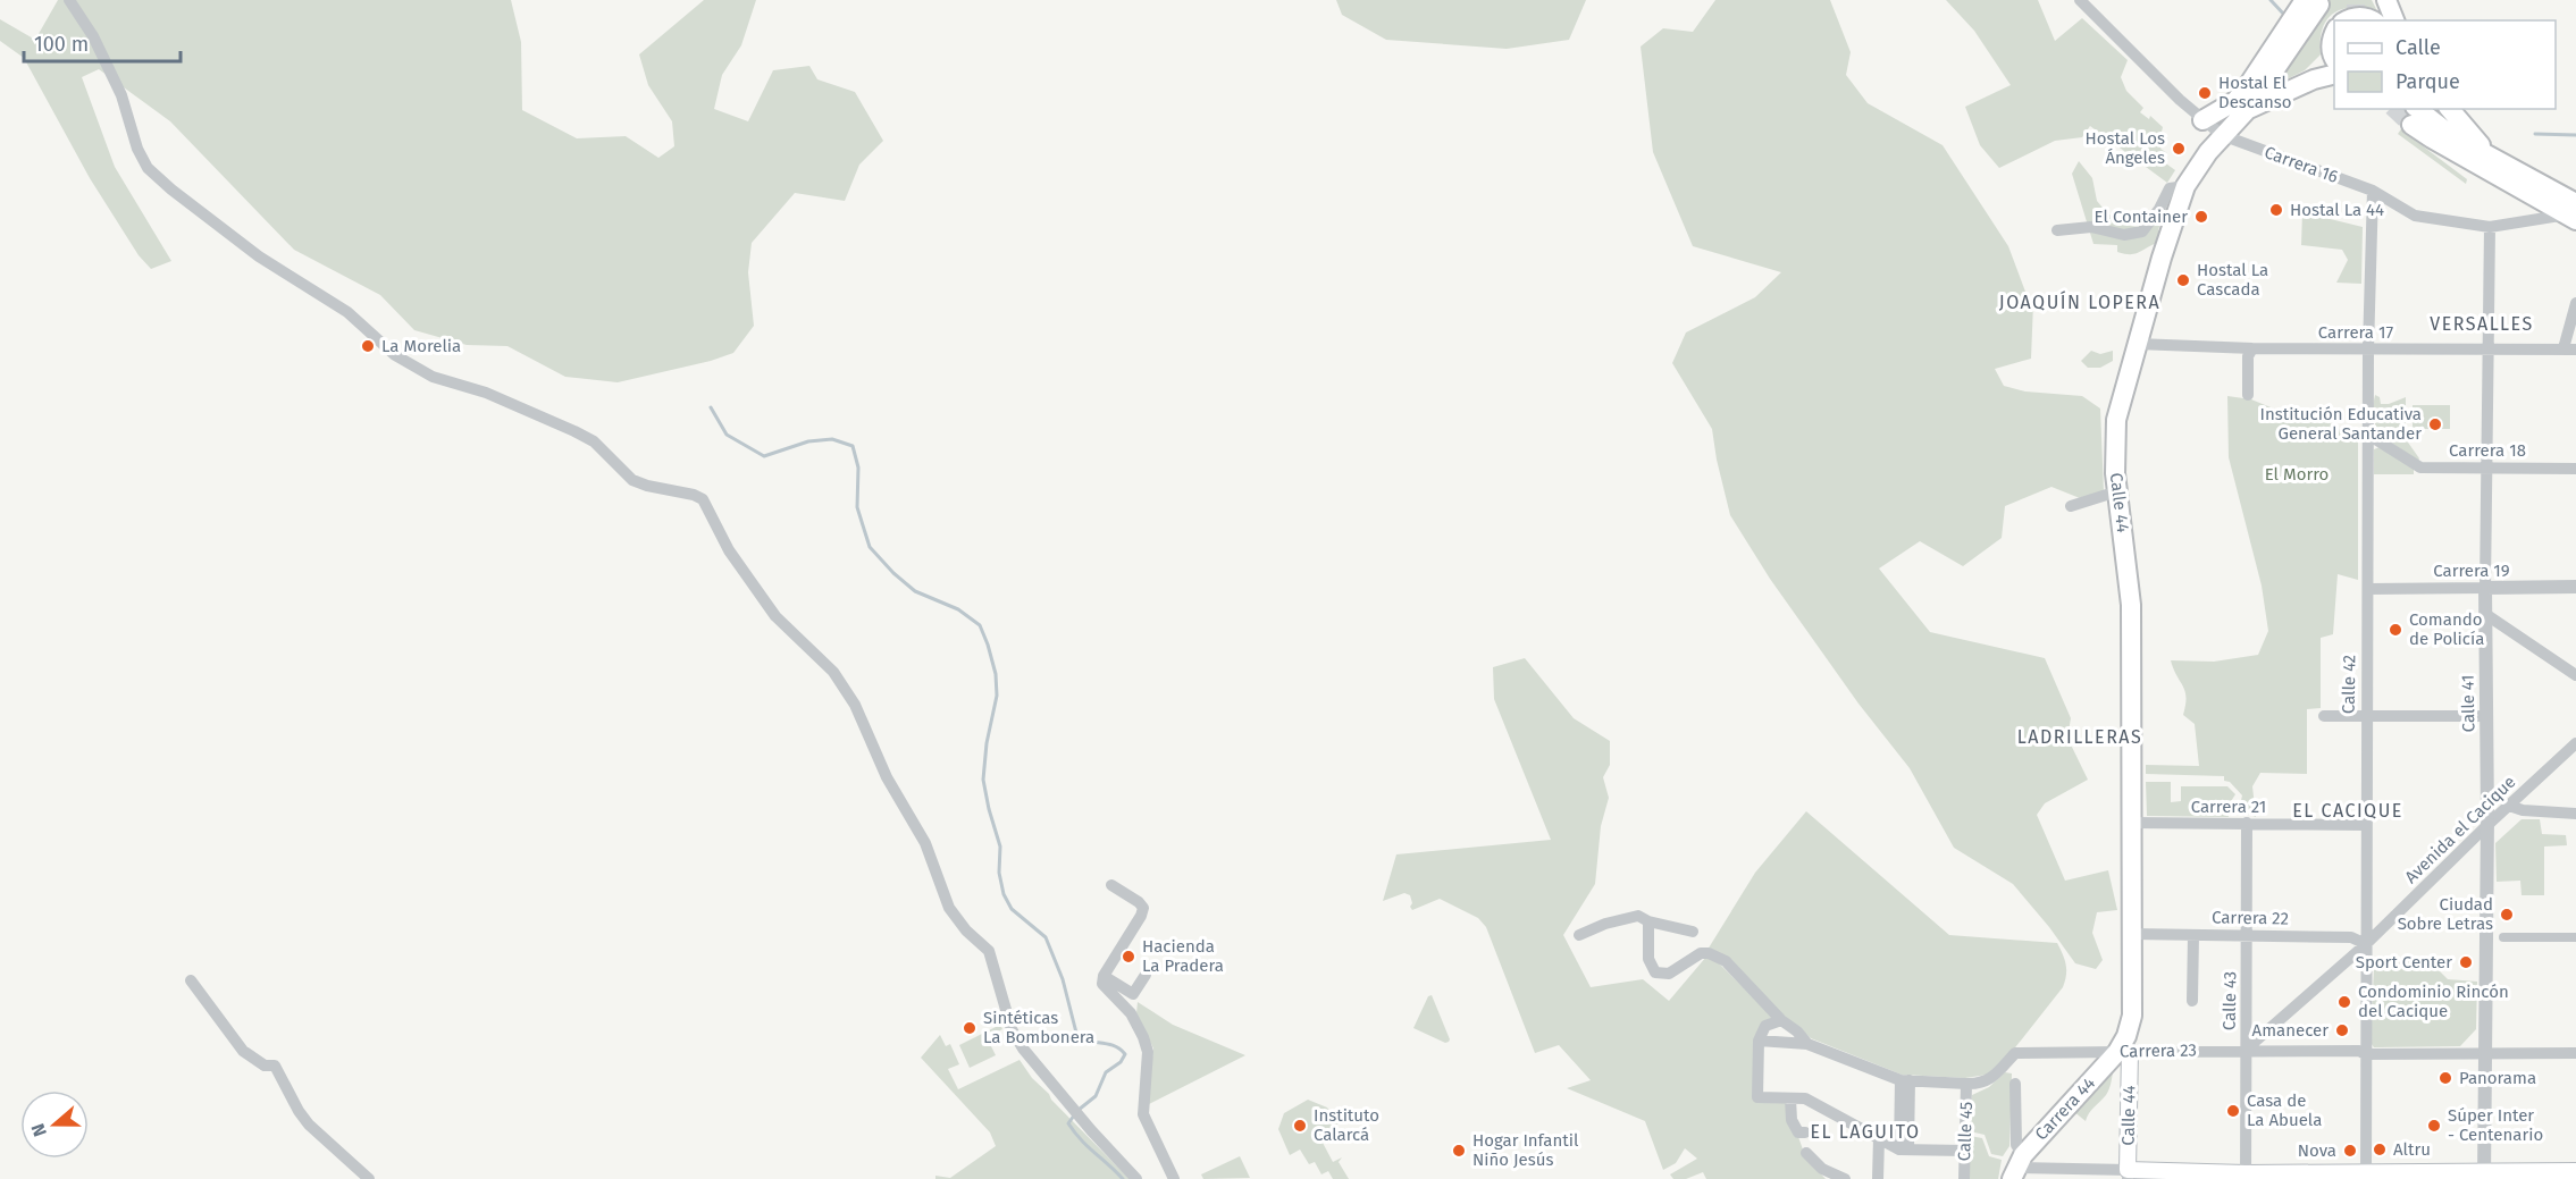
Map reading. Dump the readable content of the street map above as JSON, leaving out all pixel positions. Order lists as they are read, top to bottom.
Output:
{
  "streets": {
    "highway": ["Calle 44", "Carrera 44"],
    "street": [
      "Carrera 16",
      "Carrera 17",
      "Carrera 18",
      "Carrera 19",
      "Calle 42",
      "Calle 41",
      "Carrera 21",
      "Avenida el Cacique",
      "Carrera 22",
      "Calle 43",
      "Carrera 23",
      "Calle 45"
    ]
  },
  "crossings": [
    ["Carrera 16", "Calle 44"],
    ["Carrera 16", "Calle 42"],
    ["Carrera 16", "Calle 41"],
    ["Carrera 17", "Calle 44"],
    ["Carrera 17", "Calle 42"],
    ["Carrera 17", "Calle 41"],
    ["Carrera 18", "Calle 42"],
    ["Carrera 18", "Calle 41"],
    ["Calle 44", "Carrera 21"],
    ["Calle 44", "Carrera 22"],
    ["Calle 44", "Carrera 23"],
    ["Calle 44", "Carrera 44"],
    ["Carrera 19", "Calle 42"],
    ["Carrera 19", "Calle 41"],
    ["Calle 42", "Carrera 21"],
    ["Calle 42", "Avenida el Cacique"],
    ["Calle 42", "Carrera 22"],
    ["Calle 42", "Carrera 23"],
    ["Calle 41", "Avenida el Cacique"],
    ["Calle 41", "Carrera 23"],
    ["Carrera 21", "Calle 43"],
    ["Avenida el Cacique", "Carrera 22"],
    ["Avenida el Cacique", "Calle 43"],
    ["Avenida el Cacique", "Carrera 23"],
    ["Carrera 22", "Calle 43"],
    ["Calle 43", "Carrera 23"],
    ["Carrera 23", "Carrera 44"],
    ["Carrera 23", "Calle 45"]
  ],
  "districts": [
    "JOAQUÍN LOPERA",
    "VERSALLES",
    "LADRILLERAS",
    "EL CACIQUE",
    "EL LAGUITO"
  ],
  "parks": ["El Morro"],
  "places": [
    "Hostal El Descanso",
    "Hostal Los Ángeles",
    "Hostal La 44",
    "El Container",
    "Hostal La Cascada",
    "La Morelia",
    "Institución Educativa General Santander",
    "Comando de Policía",
    "Ciudad Sobre Letras",
    "Hacienda La Pradera",
    "Sport Center",
    "Condominio Rincón del Cacique",
    "Sintéticas La Bombonera",
    "Amanecer",
    "Panorama",
    "Casa de La Abuela",
    "Instituto Calarcá",
    "Súper Inter - Centenario",
    "Altru",
    "Hogar Infantil Niño Jesús",
    "Nova"
  ],
  "legend": ["Calle", "Parque"],
  "scale_bar": "100 m",
  "north": "left"
}
